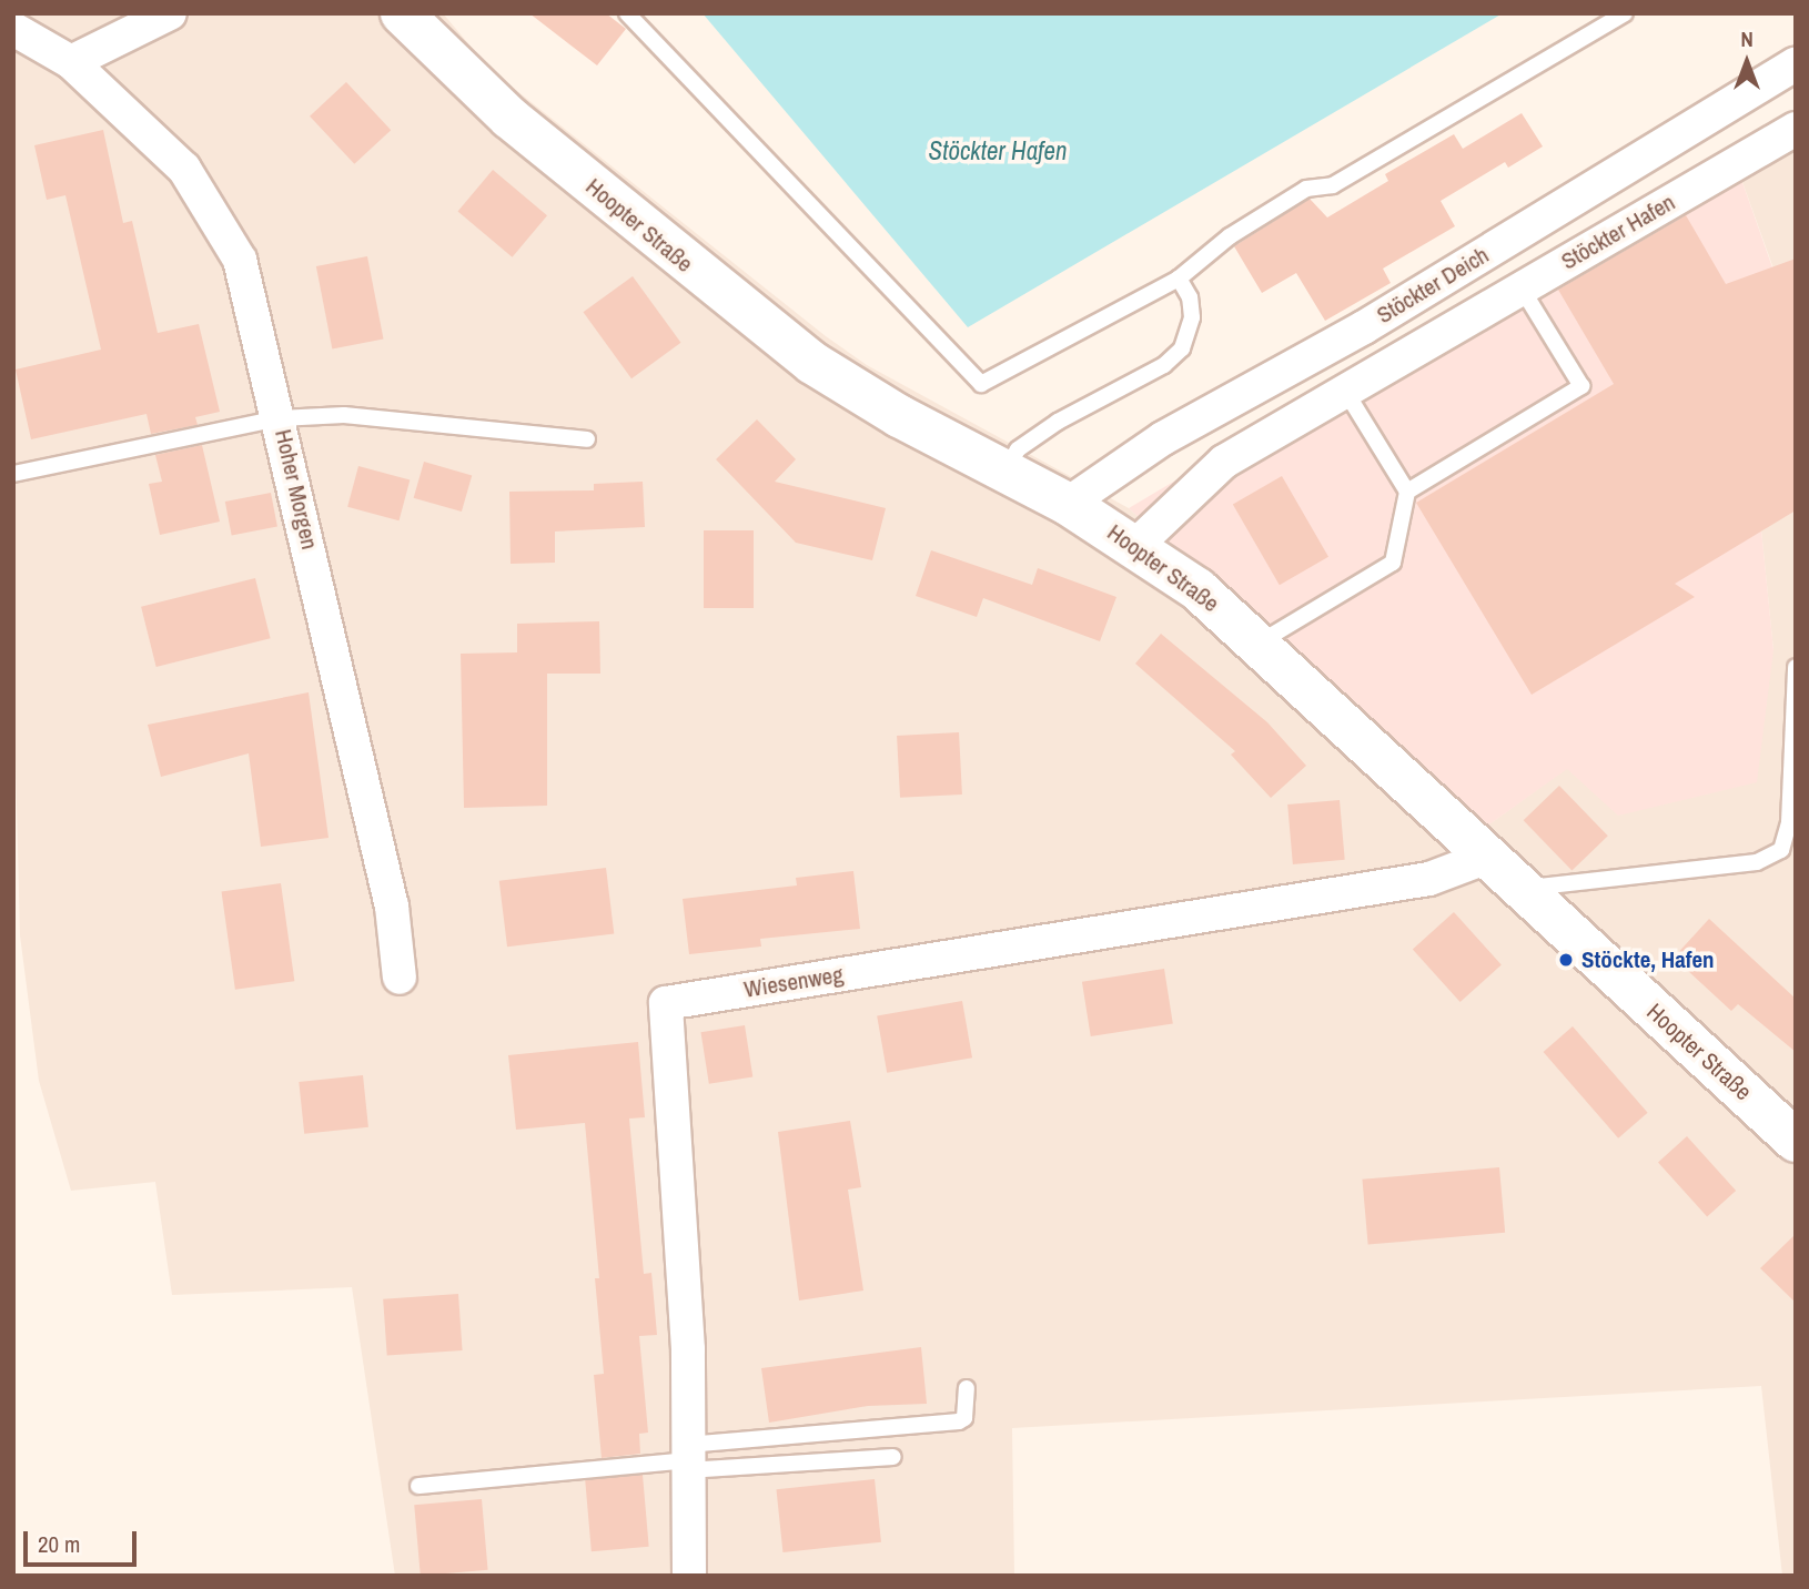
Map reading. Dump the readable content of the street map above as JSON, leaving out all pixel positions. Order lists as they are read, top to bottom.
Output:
{
  "streets": {
    "street": [
      "Hoopter Straße",
      "Stöckter Hafen",
      "Stöckter Deich",
      "Hoher Morgen",
      "Wiesenweg"
    ]
  },
  "crossings": [
    ["Hoopter Straße", "Stöckter Hafen"],
    ["Hoopter Straße", "Stöckter Deich"],
    ["Hoopter Straße", "Wiesenweg"]
  ],
  "water": ["Stöckter Hafen"],
  "places": ["Stöckte, Hafen"],
  "scale_bar": "20 m",
  "north": "top"
}
